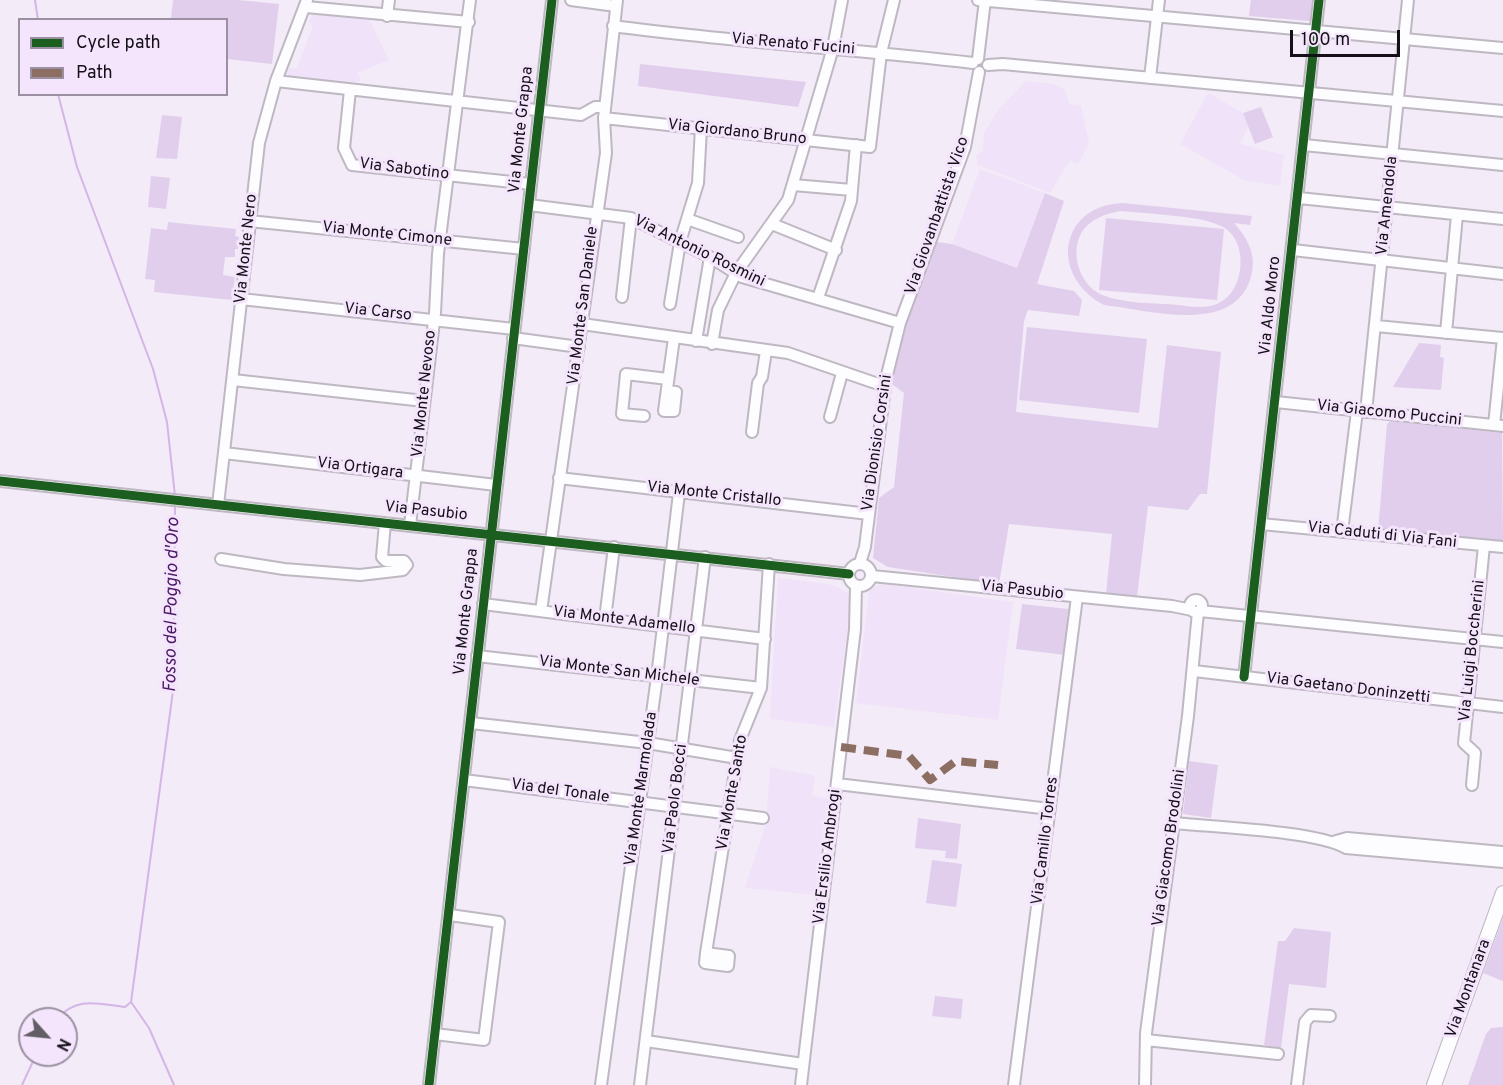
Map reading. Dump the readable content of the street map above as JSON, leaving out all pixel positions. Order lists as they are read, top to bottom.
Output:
{
  "streets": {
    "main road": ["Via Montanara"],
    "street": [
      "Via Renato Fucini",
      "Via Monte Grappa",
      "Via Giordano Bruno",
      "Via Sabotino",
      "Via Amendola",
      "Via Giovanbattista Vico",
      "Via Monte Cimone",
      "Via Monte Nero",
      "Via Antonio Rosmini",
      "Via Monte San Daniele",
      "Via Aldo Moro",
      "Via Carso",
      "Via Monte Nevoso",
      "Via Giacomo Puccini",
      "Via Dionisio Corsini",
      "Via Ortigara",
      "Via Monte Cristallo",
      "Via Pasubio",
      "Via Caduti di Via Fani",
      "Via Monte Adamello",
      "Via Luigi Boccherini",
      "Via Monte San Michele",
      "Via Gaetano Doninzetti",
      "Via Monte Marmolada",
      "Via del Tonale",
      "Via Monte Santo",
      "Via Paolo Bocci",
      "Via Camillo Torres",
      "Via Giacomo Brodolini",
      "Via Ersilio Ambrogi"
    ]
  },
  "crossings": [
    ["Via Renato Fucini", "Via Giordano Bruno"],
    ["Via Renato Fucini", "Via Giovanbattista Vico"],
    ["Via Renato Fucini", "Via Monte San Daniele"],
    ["Via Monte Grappa", "Via Sabotino"],
    ["Via Monte Grappa", "Via Monte Cimone"],
    ["Via Monte Grappa", "Via Antonio Rosmini"],
    ["Via Monte Grappa", "Via Carso"],
    ["Via Monte Grappa", "Via Ortigara"],
    ["Via Monte Grappa", "Via Pasubio"],
    ["Via Monte Grappa", "Via Monte Adamello"],
    ["Via Monte Grappa", "Via Monte San Michele"],
    ["Via Monte Grappa", "Via del Tonale"],
    ["Via Giordano Bruno", "Via Monte San Daniele"],
    ["Via Sabotino", "Via Monte Nevoso"],
    ["Via Amendola", "Via Giacomo Puccini"],
    ["Via Amendola", "Via Caduti di Via Fani"],
    ["Via Giovanbattista Vico", "Via Antonio Rosmini"],
    ["Via Giovanbattista Vico", "Via Dionisio Corsini"],
    ["Via Monte Cimone", "Via Monte Nero"],
    ["Via Monte Cimone", "Via Monte Nevoso"],
    ["Via Monte Nero", "Via Carso"],
    ["Via Monte Nero", "Via Ortigara"],
    ["Via Monte Nero", "Via Pasubio"],
    ["Via Antonio Rosmini", "Via Monte San Daniele"],
    ["Via Antonio Rosmini", "Via Dionisio Corsini"],
    ["Via Monte San Daniele", "Via Carso"],
    ["Via Monte San Daniele", "Via Monte Cristallo"],
    ["Via Monte San Daniele", "Via Pasubio"],
    ["Via Monte San Daniele", "Via Monte Adamello"],
    ["Via Aldo Moro", "Via Giacomo Puccini"],
    ["Via Aldo Moro", "Via Pasubio"],
    ["Via Aldo Moro", "Via Caduti di Via Fani"],
    ["Via Aldo Moro", "Via Gaetano Doninzetti"],
    ["Via Carso", "Via Monte Nevoso"],
    ["Via Monte Nevoso", "Via Ortigara"],
    ["Via Monte Nevoso", "Via Pasubio"],
    ["Via Dionisio Corsini", "Via Monte Cristallo"],
    ["Via Dionisio Corsini", "Via Pasubio"],
    ["Via Dionisio Corsini", "Via Ersilio Ambrogi"],
    ["Via Monte Cristallo", "Via Monte Marmolada"],
    ["Via Pasubio", "Via Luigi Boccherini"],
    ["Via Pasubio", "Via Monte Marmolada"],
    ["Via Pasubio", "Via Monte Santo"],
    ["Via Pasubio", "Via Paolo Bocci"],
    ["Via Pasubio", "Via Camillo Torres"],
    ["Via Pasubio", "Via Giacomo Brodolini"],
    ["Via Pasubio", "Via Ersilio Ambrogi"],
    ["Via Caduti di Via Fani", "Via Luigi Boccherini"],
    ["Via Monte Adamello", "Via Monte Marmolada"],
    ["Via Monte Adamello", "Via Monte Santo"],
    ["Via Monte Adamello", "Via Paolo Bocci"],
    ["Via Luigi Boccherini", "Via Gaetano Doninzetti"],
    ["Via Monte San Michele", "Via Monte Marmolada"],
    ["Via Monte San Michele", "Via Monte Santo"],
    ["Via Monte San Michele", "Via Paolo Bocci"],
    ["Via Gaetano Doninzetti", "Via Giacomo Brodolini"],
    ["Via Monte Marmolada", "Via del Tonale"],
    ["Via del Tonale", "Via Monte Santo"],
    ["Via del Tonale", "Via Paolo Bocci"]
  ],
  "water": ["Fosso del Poggio d'Oro"],
  "legend": ["Cycle path", "Path"],
  "scale_bar": "100 m",
  "north": "bottom right"
}
